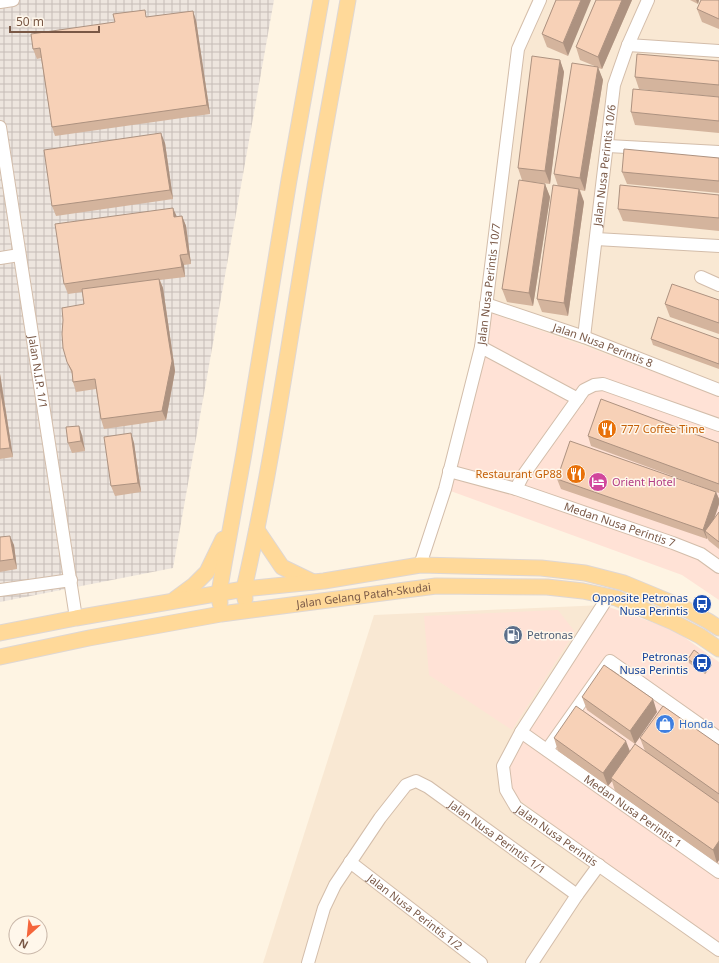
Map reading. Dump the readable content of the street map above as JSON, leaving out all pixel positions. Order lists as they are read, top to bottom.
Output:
{
  "streets": {
    "main road": ["Jalan Gelang Patah-Skudai"],
    "street": [
      "Jalan Nusa Perintis 10/6",
      "Jalan Nusa Perintis 10/7",
      "Jalan Nusa Perintis 8",
      "Jalan N.I.P. 1/1",
      "Medan Nusa Perintis 7",
      "Medan Nusa Perintis 1",
      "Jalan Nusa Perintis",
      "Jalan Nusa Perintis 1/1",
      "Jalan Nusa Perintis 1/2"
    ]
  },
  "crossings": [
    ["Jalan Nusa Perintis 10/6", "Jalan Nusa Perintis 8"],
    ["Jalan Nusa Perintis 10/7", "Jalan Nusa Perintis 8"],
    ["Jalan Nusa Perintis 10/7", "Jalan Gelang Patah-Skudai"],
    ["Jalan N.I.P. 1/1", "Jalan Gelang Patah-Skudai"],
    ["Jalan Gelang Patah-Skudai", "Jalan Nusa Perintis"],
    ["Medan Nusa Perintis 1", "Jalan Nusa Perintis"],
    ["Jalan Nusa Perintis 1/1", "Jalan Nusa Perintis 1/2"]
  ],
  "places": {
    "restaurant": ["777 Coffee Time", "Restaurant GP88"],
    "hotel": ["Orient Hotel"],
    "bus stop": ["Opposite Petronas Nusa Perintis", "Petronas Nusa Perintis"],
    "fuel station": ["Petronas"],
    "shop": ["Honda"]
  },
  "scale_bar": "50 m",
  "north": "bottom left"
}
